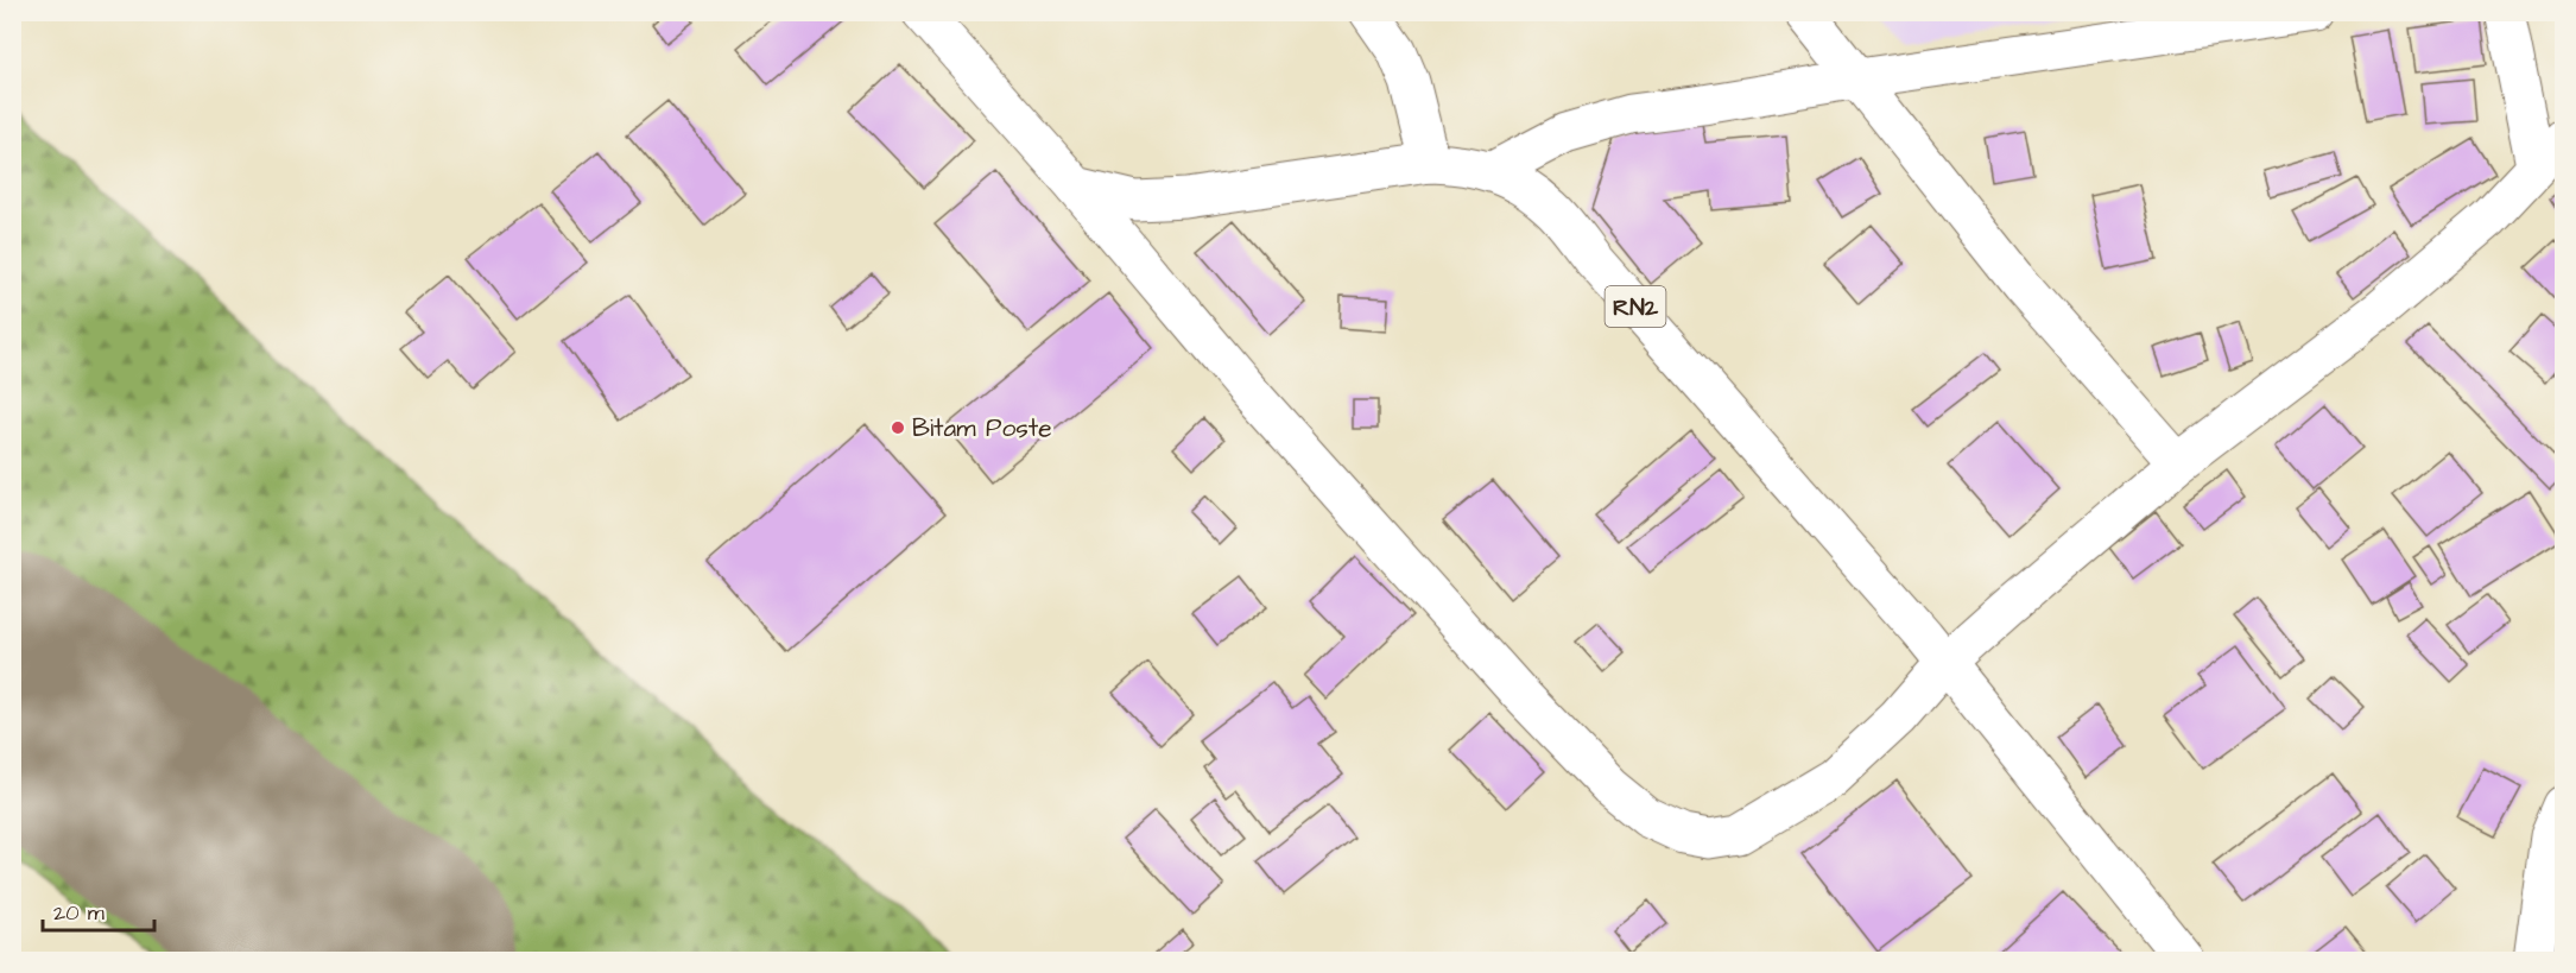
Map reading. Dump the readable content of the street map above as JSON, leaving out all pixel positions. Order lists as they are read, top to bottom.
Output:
{
  "streets": {
    "main road": ["RN2"]
  },
  "places": ["Bitam Poste"],
  "scale_bar": "20 m"
}
